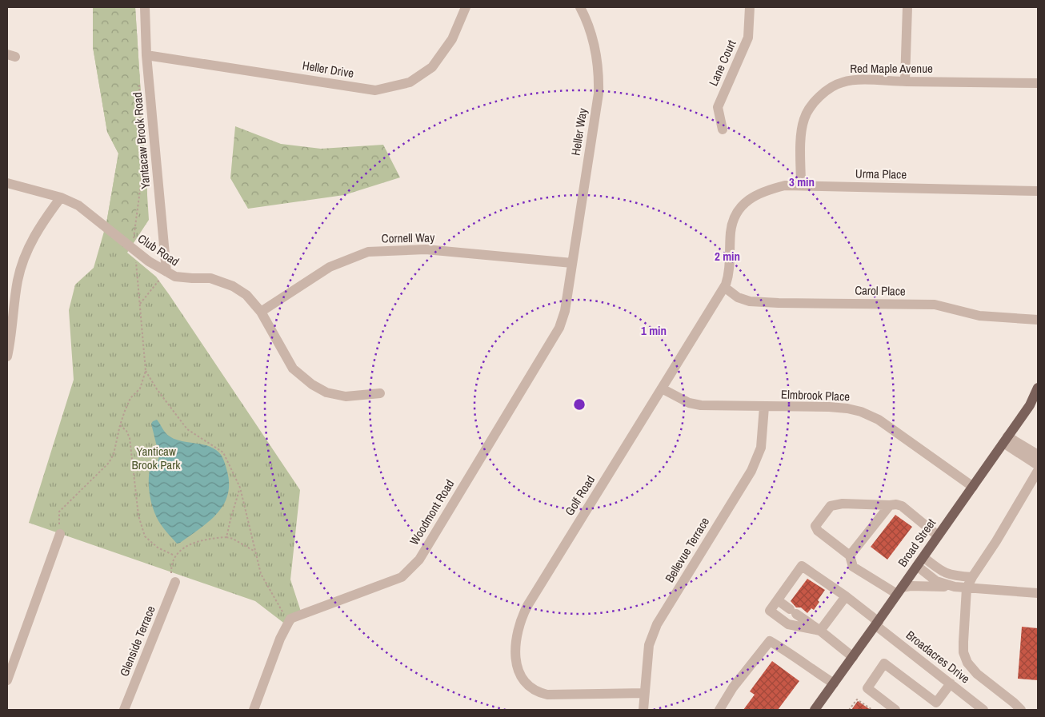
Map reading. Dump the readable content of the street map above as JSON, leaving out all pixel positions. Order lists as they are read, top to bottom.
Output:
{
  "streets": {
    "main road": ["Broad Street"],
    "street": [
      "Lane Court",
      "Red Maple Avenue",
      "Heller Drive",
      "Heller Way",
      "Yantacaw Brook Road",
      "Urma Place",
      "Cornell Way",
      "Club Road",
      "Carol Place",
      "Elmbrook Place",
      "Golf Road",
      "Woodmont Road",
      "Bellevue Terrace",
      "Glenside Terrace",
      "Broadacres Drive"
    ]
  },
  "crossings": [
    ["Red Maple Avenue", "Urma Place"],
    ["Heller Drive", "Yantacaw Brook Road"],
    ["Heller Way", "Cornell Way"],
    ["Heller Way", "Woodmont Road"],
    ["Yantacaw Brook Road", "Club Road"],
    ["Urma Place", "Golf Road"],
    ["Cornell Way", "Club Road"],
    ["Cornell Way", "Woodmont Road"],
    ["Carol Place", "Golf Road"],
    ["Elmbrook Place", "Golf Road"],
    ["Elmbrook Place", "Broad Street"],
    ["Elmbrook Place", "Bellevue Terrace"],
    ["Golf Road", "Bellevue Terrace"],
    ["Broad Street", "Broadacres Drive"]
  ],
  "parks": ["Yanticaw Brook Park"],
  "rings": ["3 min", "2 min", "1 min"]
}
